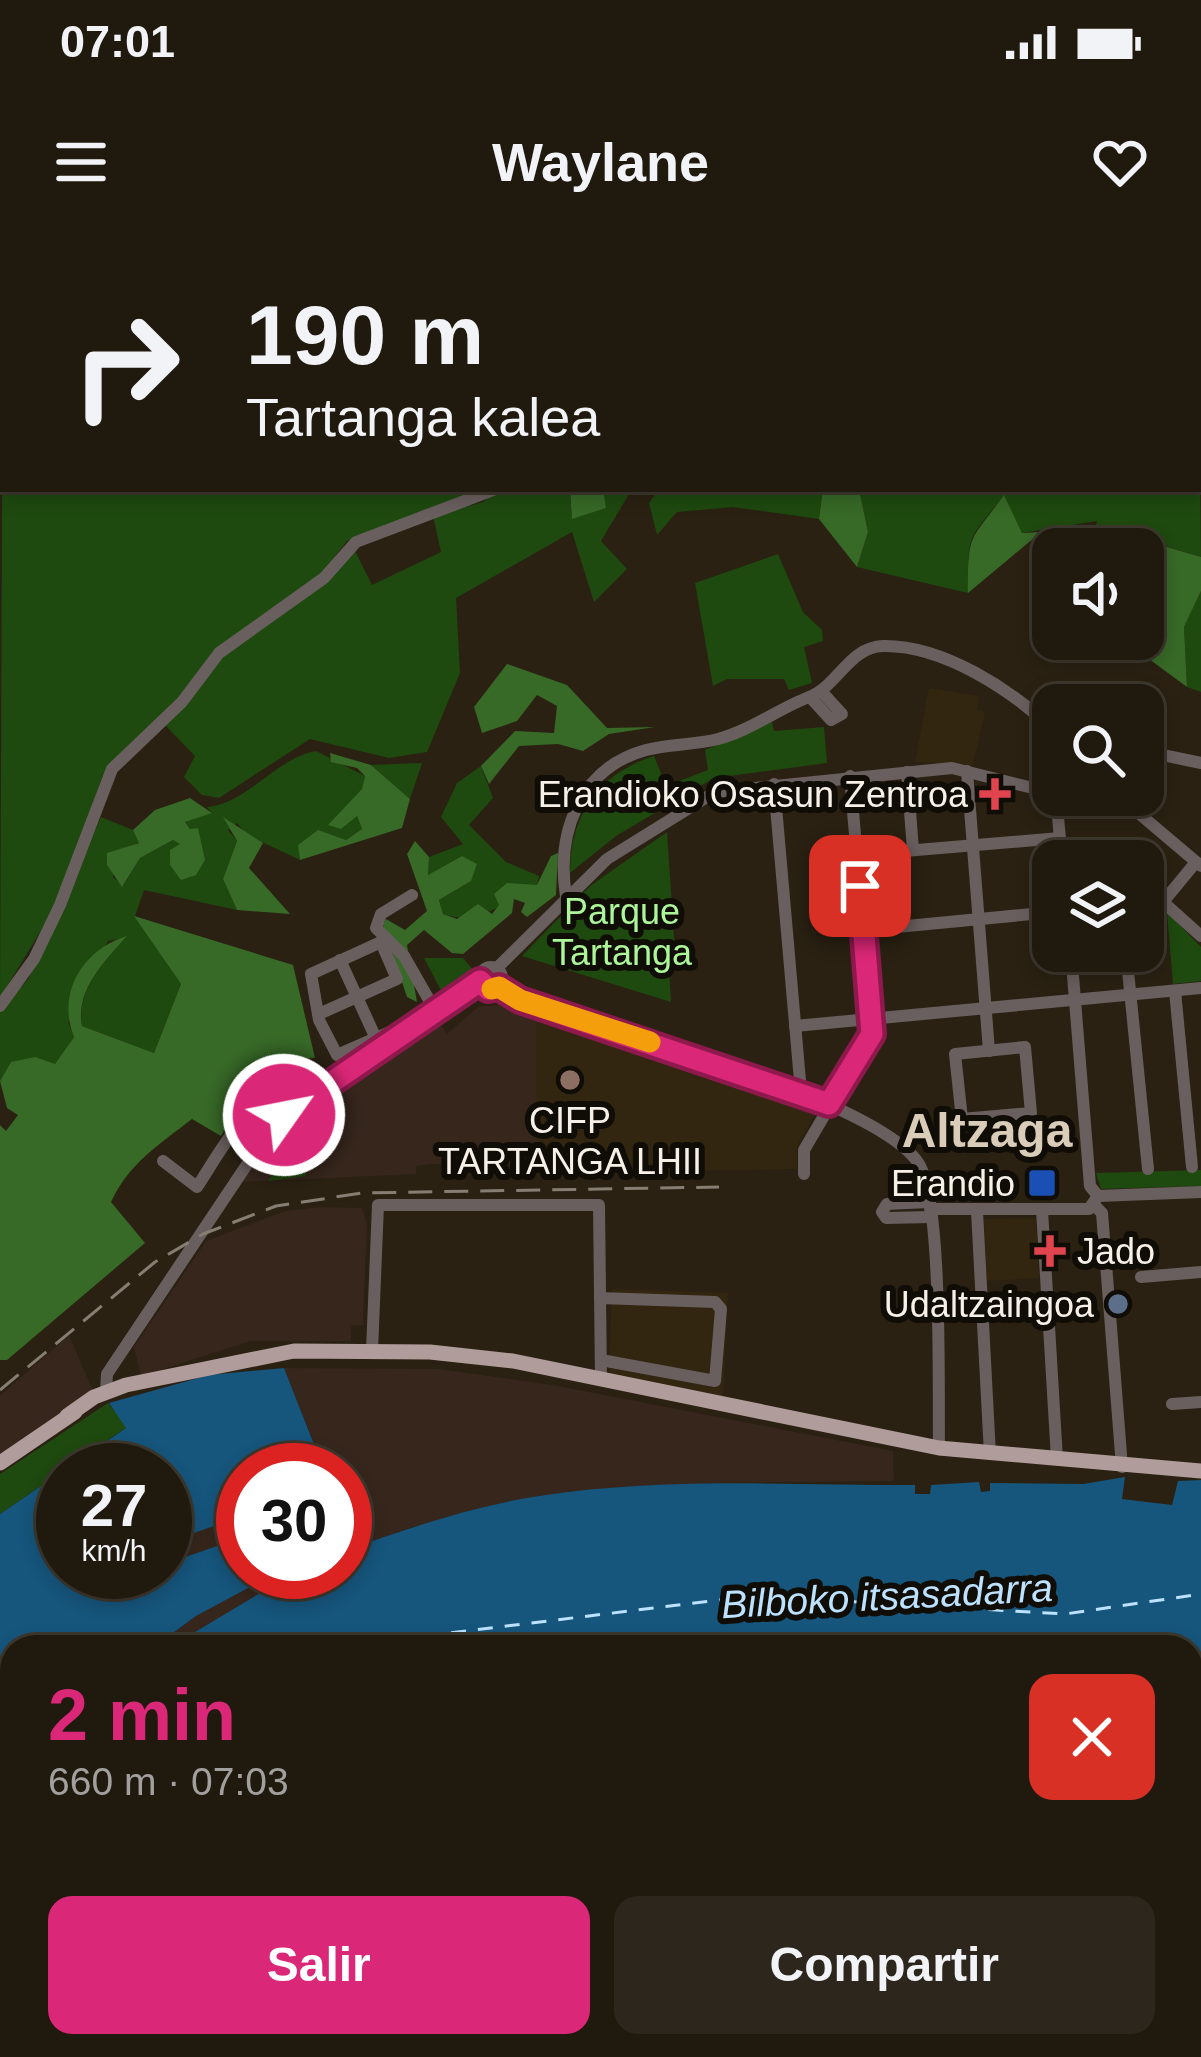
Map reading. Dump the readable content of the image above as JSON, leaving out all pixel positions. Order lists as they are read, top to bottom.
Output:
{
  "districts": ["Altzaga"],
  "water": ["Bilboko itsasadarra"],
  "parks": ["Parque Tartanga"],
  "places": {
    "health": ["Erandioko Osasun Zentroa", "Jado"],
    "other": ["CIFP TARTANGA LHII", "Udaltzaingoa"],
    "transit": ["Erandio"]
  },
  "page": {
    "status": "07:01",
    "header": "Waylane",
    "turn": ["190 m", "Tartanga kalea"],
    "speed": "27 km/h",
    "limit": "30",
    "heading": ["2 min", "660 m · 07:03"],
    "buttons": ["Salir", "Compartir"]
  }
}
